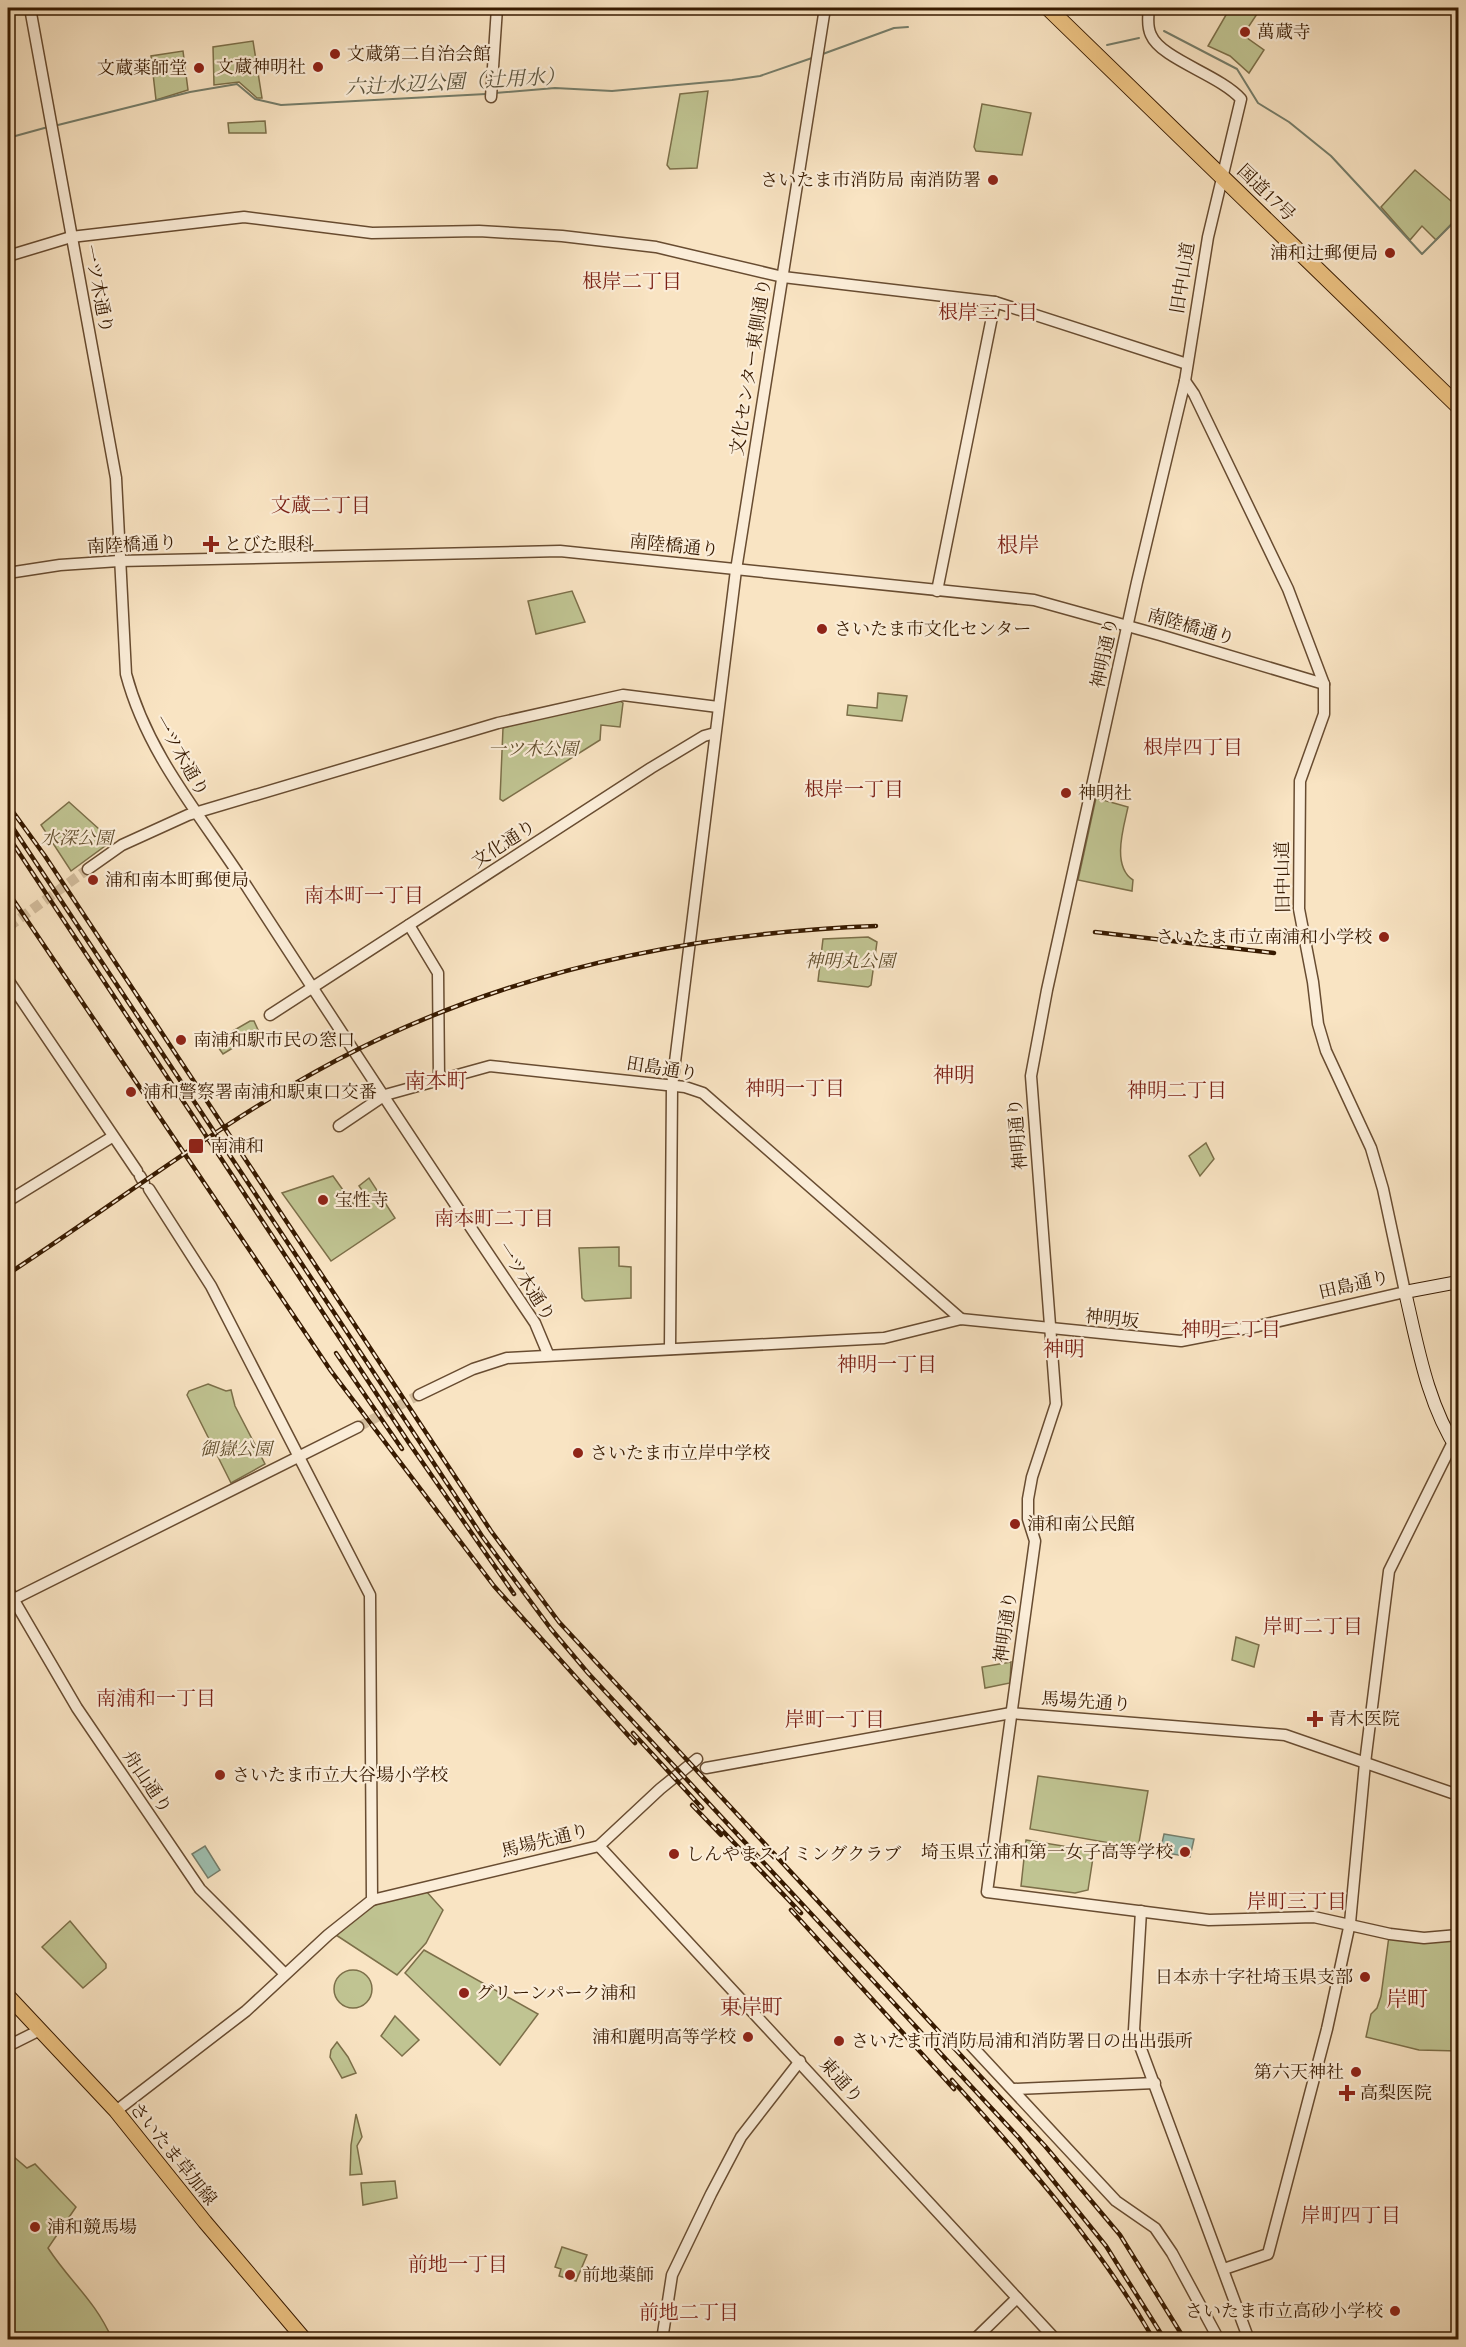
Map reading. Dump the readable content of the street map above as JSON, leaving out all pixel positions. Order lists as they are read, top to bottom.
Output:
{
  "streets": {
    "highway": ["国道17号"],
    "main road": ["田島通り", "さいたま草加線"],
    "street": [
      "旧中山道",
      "一ツ木通り",
      "文化センター東側通り",
      "南陸橋通り",
      "神明通り",
      "文化通り",
      "神明坂",
      "馬場先通り",
      "舟山通り",
      "東通り"
    ]
  },
  "crossings": [
    ["国道17号", "旧中山道"],
    ["旧中山道", "南陸橋通り"],
    ["旧中山道", "神明通り"],
    ["旧中山道", "田島通り"],
    ["一ツ木通り", "南陸橋通り"],
    ["一ツ木通り", "文化通り"],
    ["一ツ木通り", "田島通り"],
    ["文化センター東側通り", "南陸橋通り"],
    ["文化センター東側通り", "文化通り"],
    ["文化センター東側通り", "田島通り"],
    ["南陸橋通り", "神明通り"],
    ["神明通り", "神明坂"],
    ["神明通り", "馬場先通り"],
    ["田島通り", "神明坂"],
    ["馬場先通り", "東通り"]
  ],
  "districts": [
    "根岸二丁目",
    "根岸三丁目",
    "文蔵二丁目",
    "根岸",
    "根岸四丁目",
    "根岸一丁目",
    "南本町一丁目",
    "神明",
    "南本町",
    "神明一丁目",
    "神明二丁目",
    "南本町二丁目",
    "神明二丁目",
    "神明",
    "神明一丁目",
    "岸町二丁目",
    "南浦和一丁目",
    "岸町一丁目",
    "岸町三丁目",
    "岸町",
    "東岸町",
    "岸町四丁目",
    "前地一丁目",
    "前地二丁目"
  ],
  "water": ["六辻水辺公園（辻用水）"],
  "parks": [
    "一ツ木公園",
    "水深公園",
    "神明丸公園",
    "御嶽公園"
  ],
  "places": {
    "other": [
      "萬蔵寺",
      "文蔵第二自治会館",
      "文蔵神明社",
      "文蔵薬師堂",
      "さいたま市消防局 南消防署",
      "浦和辻郵便局",
      "さいたま市文化センター",
      "神明社",
      "浦和南本町郵便局",
      "さいたま市立南浦和小学校",
      "南浦和駅市民の窓口",
      "浦和警察署南浦和駅東口交番",
      "宝性寺",
      "さいたま市立岸中学校",
      "浦和南公民館",
      "さいたま市立大谷場小学校",
      "埼玉県立浦和第一女子高等学校",
      "しんやまスイミングクラブ",
      "日本赤十字社埼玉県支部",
      "グリーンパーク浦和",
      "浦和麗明高等学校",
      "さいたま市消防局浦和消防署日の出出張所",
      "第六天神社",
      "浦和競馬場",
      "前地薬師",
      "さいたま市立高砂小学校"
    ],
    "health": ["とびた眼科", "青木医院", "高梨医院"],
    "transit": ["南浦和"]
  }
}
